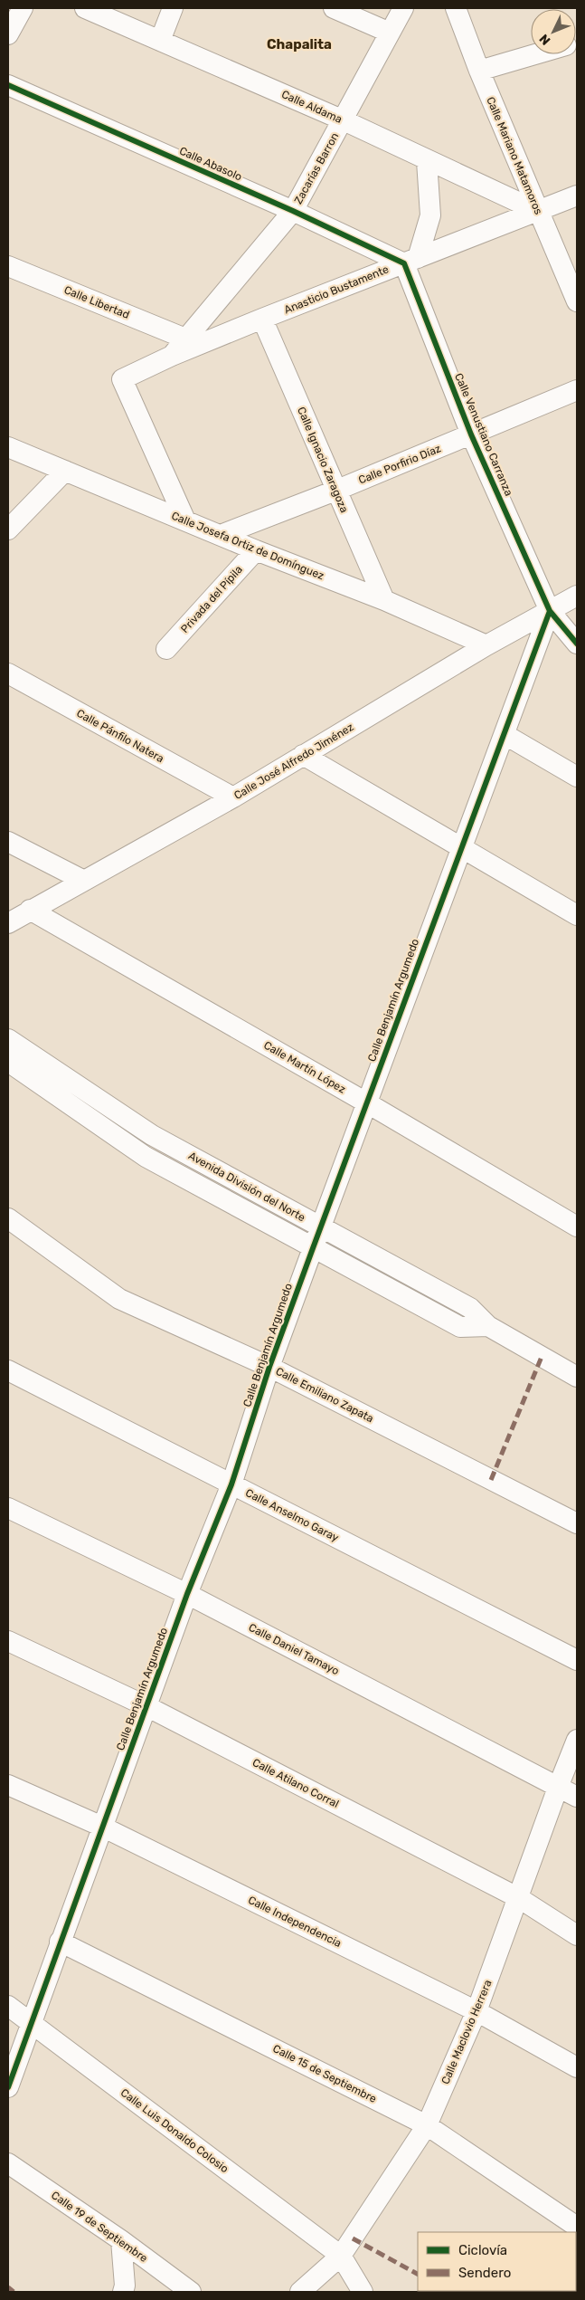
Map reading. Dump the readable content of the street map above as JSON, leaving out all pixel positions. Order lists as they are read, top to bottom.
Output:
{
  "streets": {
    "street": [
      "Calle Aldama",
      "Calle Mariano Matamoros",
      "Calle Abasolo",
      "Zacarías Barron",
      "Anasticio Bustamente",
      "Calle Libertad",
      "Calle Venustiano Carranza",
      "Calle Ignacio Zaragoza",
      "Calle Porfirio Díaz",
      "Calle Josefa Ortiz de Domínguez",
      "Privada del Pípila",
      "Calle Pánfilo Natera",
      "Calle José Alfredo Jiménez",
      "Calle Benjamín Argumedo",
      "Calle Martín López",
      "Avenida División del Norte",
      "Calle Emiliano Zapata",
      "Calle Anselmo Garay",
      "Calle Daniel Tamayo",
      "Calle Atilano Corral",
      "Calle Independencia",
      "Calle Maclovio Herrera",
      "Calle 15 de Septiembre",
      "Calle Luis Donaldo Colosio",
      "Calle 19 de Septiembre"
    ]
  },
  "crossings": [
    ["Calle Aldama", "Calle Mariano Matamoros"],
    ["Calle Aldama", "Zacarías Barron"],
    ["Calle Aldama", "Anasticio Bustamente"],
    ["Calle Mariano Matamoros", "Anasticio Bustamente"],
    ["Calle Abasolo", "Zacarías Barron"],
    ["Calle Abasolo", "Anasticio Bustamente"],
    ["Calle Abasolo", "Calle Venustiano Carranza"],
    ["Zacarías Barron", "Anasticio Bustamente"],
    ["Zacarías Barron", "Calle Libertad"],
    ["Anasticio Bustamente", "Calle Venustiano Carranza"],
    ["Anasticio Bustamente", "Calle Ignacio Zaragoza"],
    ["Anasticio Bustamente", "Calle Josefa Ortiz de Domínguez"],
    ["Calle Venustiano Carranza", "Calle Porfirio Díaz"],
    ["Calle Venustiano Carranza", "Calle José Alfredo Jiménez"],
    ["Calle Venustiano Carranza", "Calle Benjamín Argumedo"],
    ["Calle Ignacio Zaragoza", "Calle Porfirio Díaz"],
    ["Calle Ignacio Zaragoza", "Calle Josefa Ortiz de Domínguez"],
    ["Calle Porfirio Díaz", "Calle Josefa Ortiz de Domínguez"],
    ["Calle Josefa Ortiz de Domínguez", "Privada del Pípila"],
    ["Calle Josefa Ortiz de Domínguez", "Calle José Alfredo Jiménez"],
    ["Calle Pánfilo Natera", "Calle José Alfredo Jiménez"],
    ["Calle José Alfredo Jiménez", "Calle Benjamín Argumedo"],
    ["Calle José Alfredo Jiménez", "Calle Martín López"],
    ["Calle Benjamín Argumedo", "Calle Martín López"],
    ["Calle Benjamín Argumedo", "Avenida División del Norte"],
    ["Calle Benjamín Argumedo", "Calle Emiliano Zapata"],
    ["Calle Benjamín Argumedo", "Calle Anselmo Garay"],
    ["Calle Benjamín Argumedo", "Calle Daniel Tamayo"],
    ["Calle Benjamín Argumedo", "Calle Atilano Corral"],
    ["Calle Benjamín Argumedo", "Calle Independencia"],
    ["Calle Benjamín Argumedo", "Calle 15 de Septiembre"],
    ["Calle Benjamín Argumedo", "Calle Luis Donaldo Colosio"],
    ["Calle Daniel Tamayo", "Calle Maclovio Herrera"],
    ["Calle Atilano Corral", "Calle Maclovio Herrera"],
    ["Calle Independencia", "Calle Maclovio Herrera"],
    ["Calle Maclovio Herrera", "Calle 15 de Septiembre"],
    ["Calle Maclovio Herrera", "Calle Luis Donaldo Colosio"]
  ],
  "districts": ["Chapalita"],
  "legend": ["Ciclovía", "Sendero"],
  "north": "bottom left"
}
